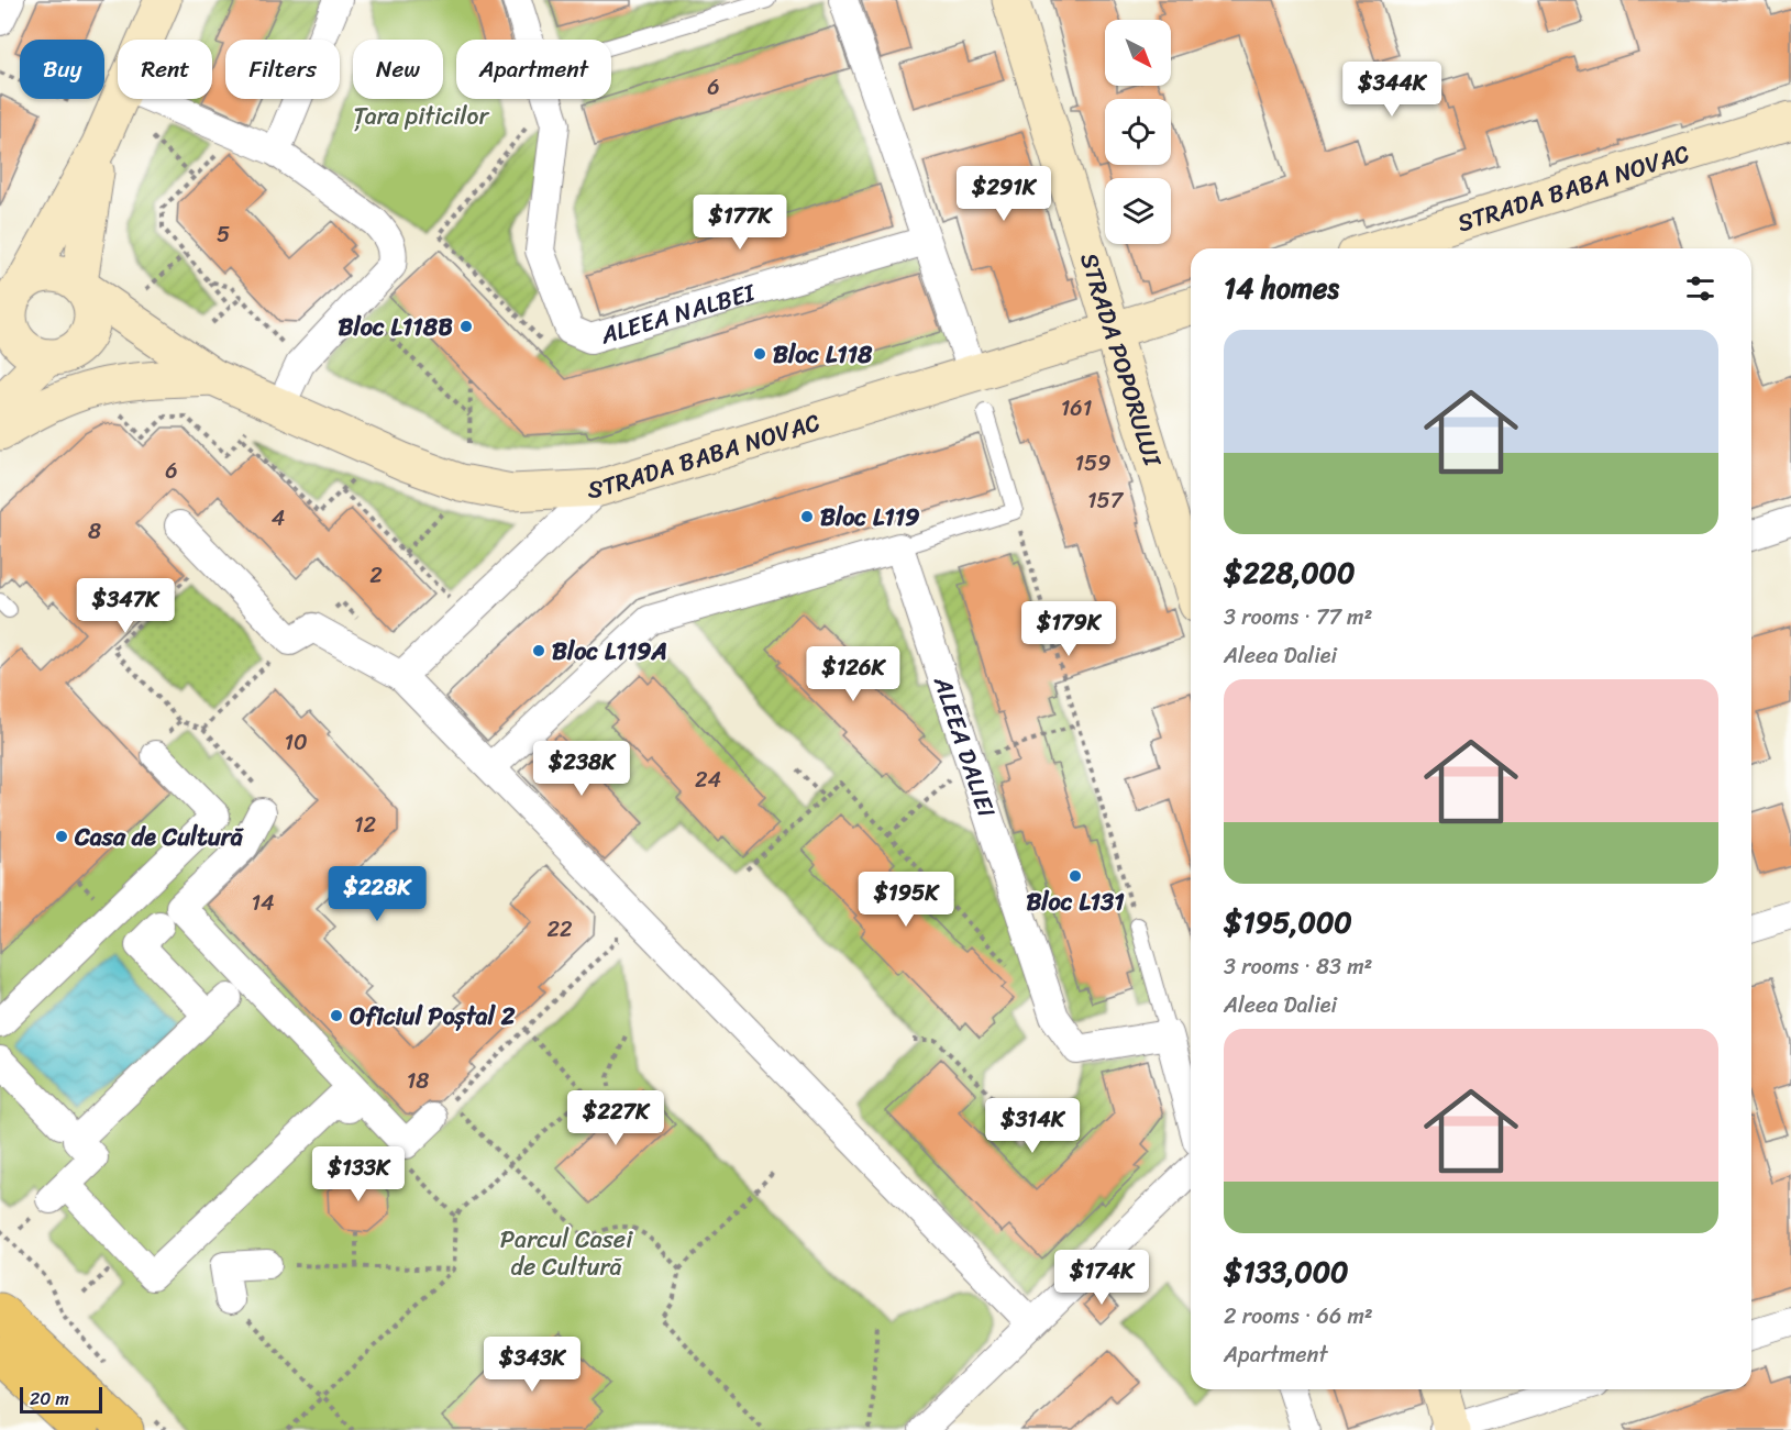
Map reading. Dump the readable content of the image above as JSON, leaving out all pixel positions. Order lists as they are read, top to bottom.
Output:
{
  "streets": {
    "main road": ["STRADA BABA NOVAC", "STRADA POPORULUI"],
    "street": ["ALEEA NALBEI", "ALEEA DALIEI"]
  },
  "crossings": [
    ["STRADA BABA NOVAC", "STRADA POPORULUI"]
  ],
  "parks": ["Țara piticilor", "Parcul Casei de Cultură"],
  "places": [
    "Bloc L118B",
    "Bloc L118",
    "Bloc L119",
    "Bloc L119A",
    "Casa de Cultură",
    "Bloc L131",
    "Oficiul Poștal 2"
  ],
  "house_numbers": [
    "6",
    "5",
    "161",
    "159",
    "6",
    "157",
    "4",
    "8",
    "2",
    "10",
    "24",
    "12",
    "14",
    "22",
    "18"
  ],
  "scale_bar": "20 m",
  "north": "bottom right",
  "page": {
    "chip": [
      "Buy",
      "Rent",
      "Filters",
      "New",
      "Apartment"
    ],
    "price": [
      "$344K",
      "$291K",
      "$177K",
      "$347K",
      "$179K",
      "$126K",
      "$238K",
      "$228K",
      "$195K",
      "$227K",
      "$314K",
      "$133K",
      "$174K",
      "$343K"
    ],
    "heading": "14 homes",
    "list": [
      {
        "name": "$228,000",
        "note": "3 rooms · 77 m² · Aleea Daliei"
      },
      {
        "name": "$195,000",
        "note": "3 rooms · 83 m² · Aleea Daliei"
      },
      {
        "name": "$133,000",
        "note": "2 rooms · 66 m² · Apartment"
      }
    ],
    "scale": "20 m"
  }
}
